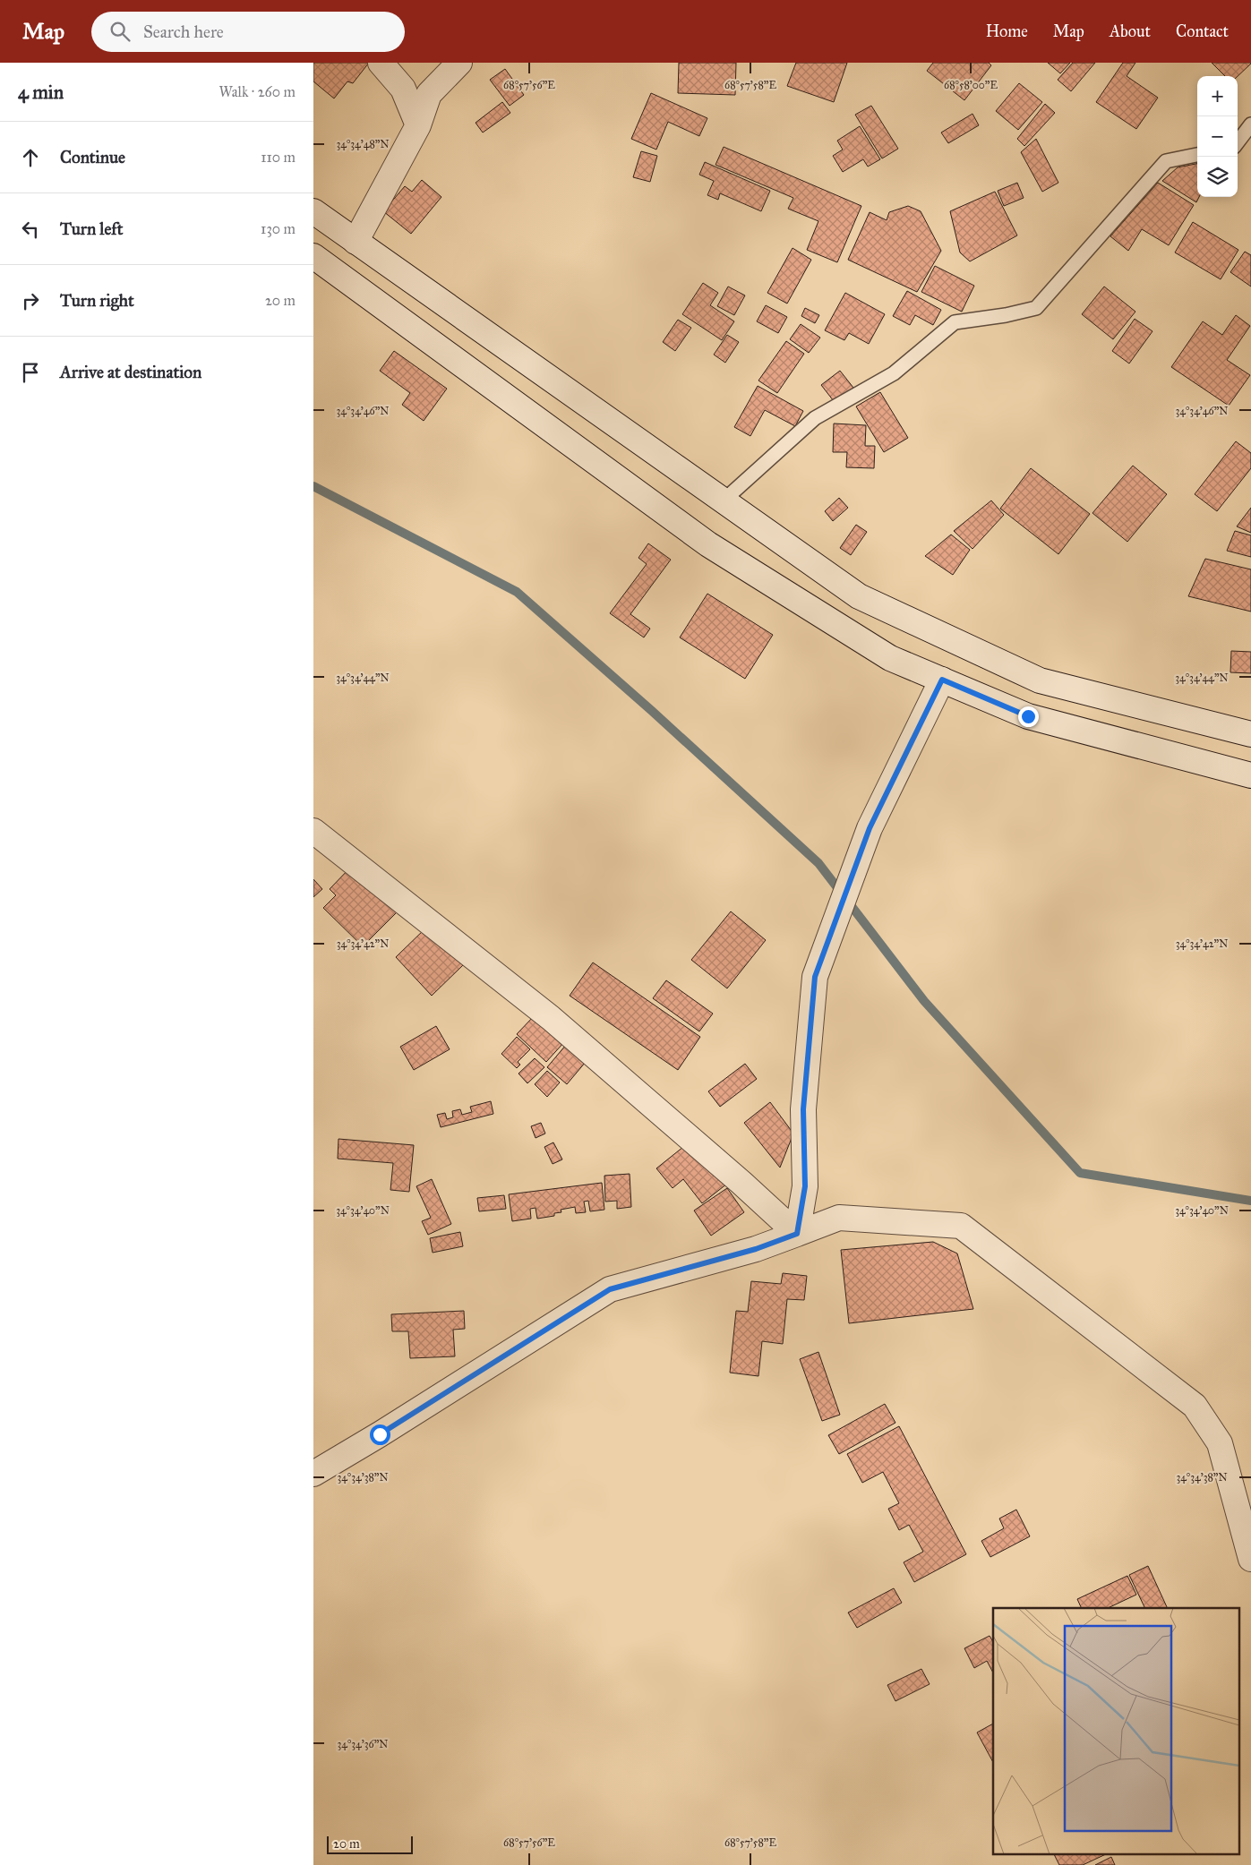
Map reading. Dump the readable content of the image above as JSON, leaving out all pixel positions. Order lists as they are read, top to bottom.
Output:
{
  "scale_bar": "20 m",
  "page": {
    "header": "Map",
    "search": "Search here",
    "nav": [
      "Home",
      "Map",
      "About",
      "Contact"
    ],
    "heading": ["4 min", "Walk · 260 m"],
    "map_buttons": ["+", "−"],
    "list": [
      ["Continue", "110 m"],
      ["Turn left", "130 m"],
      ["Turn right", "20 m"],
      "Arrive at destination"
    ],
    "scale": "20 m"
  },
  "coordinates": [
    "68°57'56\"E",
    "68°57'58\"E",
    "68°58'00\"E",
    "34°34'48\"N",
    "34°34'46\"N",
    "34°34'44\"N",
    "34°34'42\"N",
    "34°34'40\"N",
    "34°34'38\"N",
    "34°34'36\"N"
  ]
}
